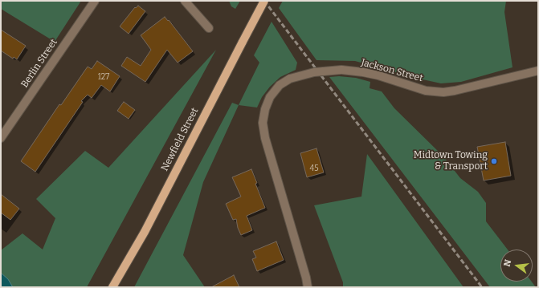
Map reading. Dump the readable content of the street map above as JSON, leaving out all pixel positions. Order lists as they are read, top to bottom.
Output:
{
  "streets": {
    "main road": ["Newfield Street"],
    "street": ["Berlin Street", "Jackson Street"]
  },
  "places": ["Midtown Towing & Transport"],
  "house_numbers": ["127", "45"],
  "north": "left"
}
